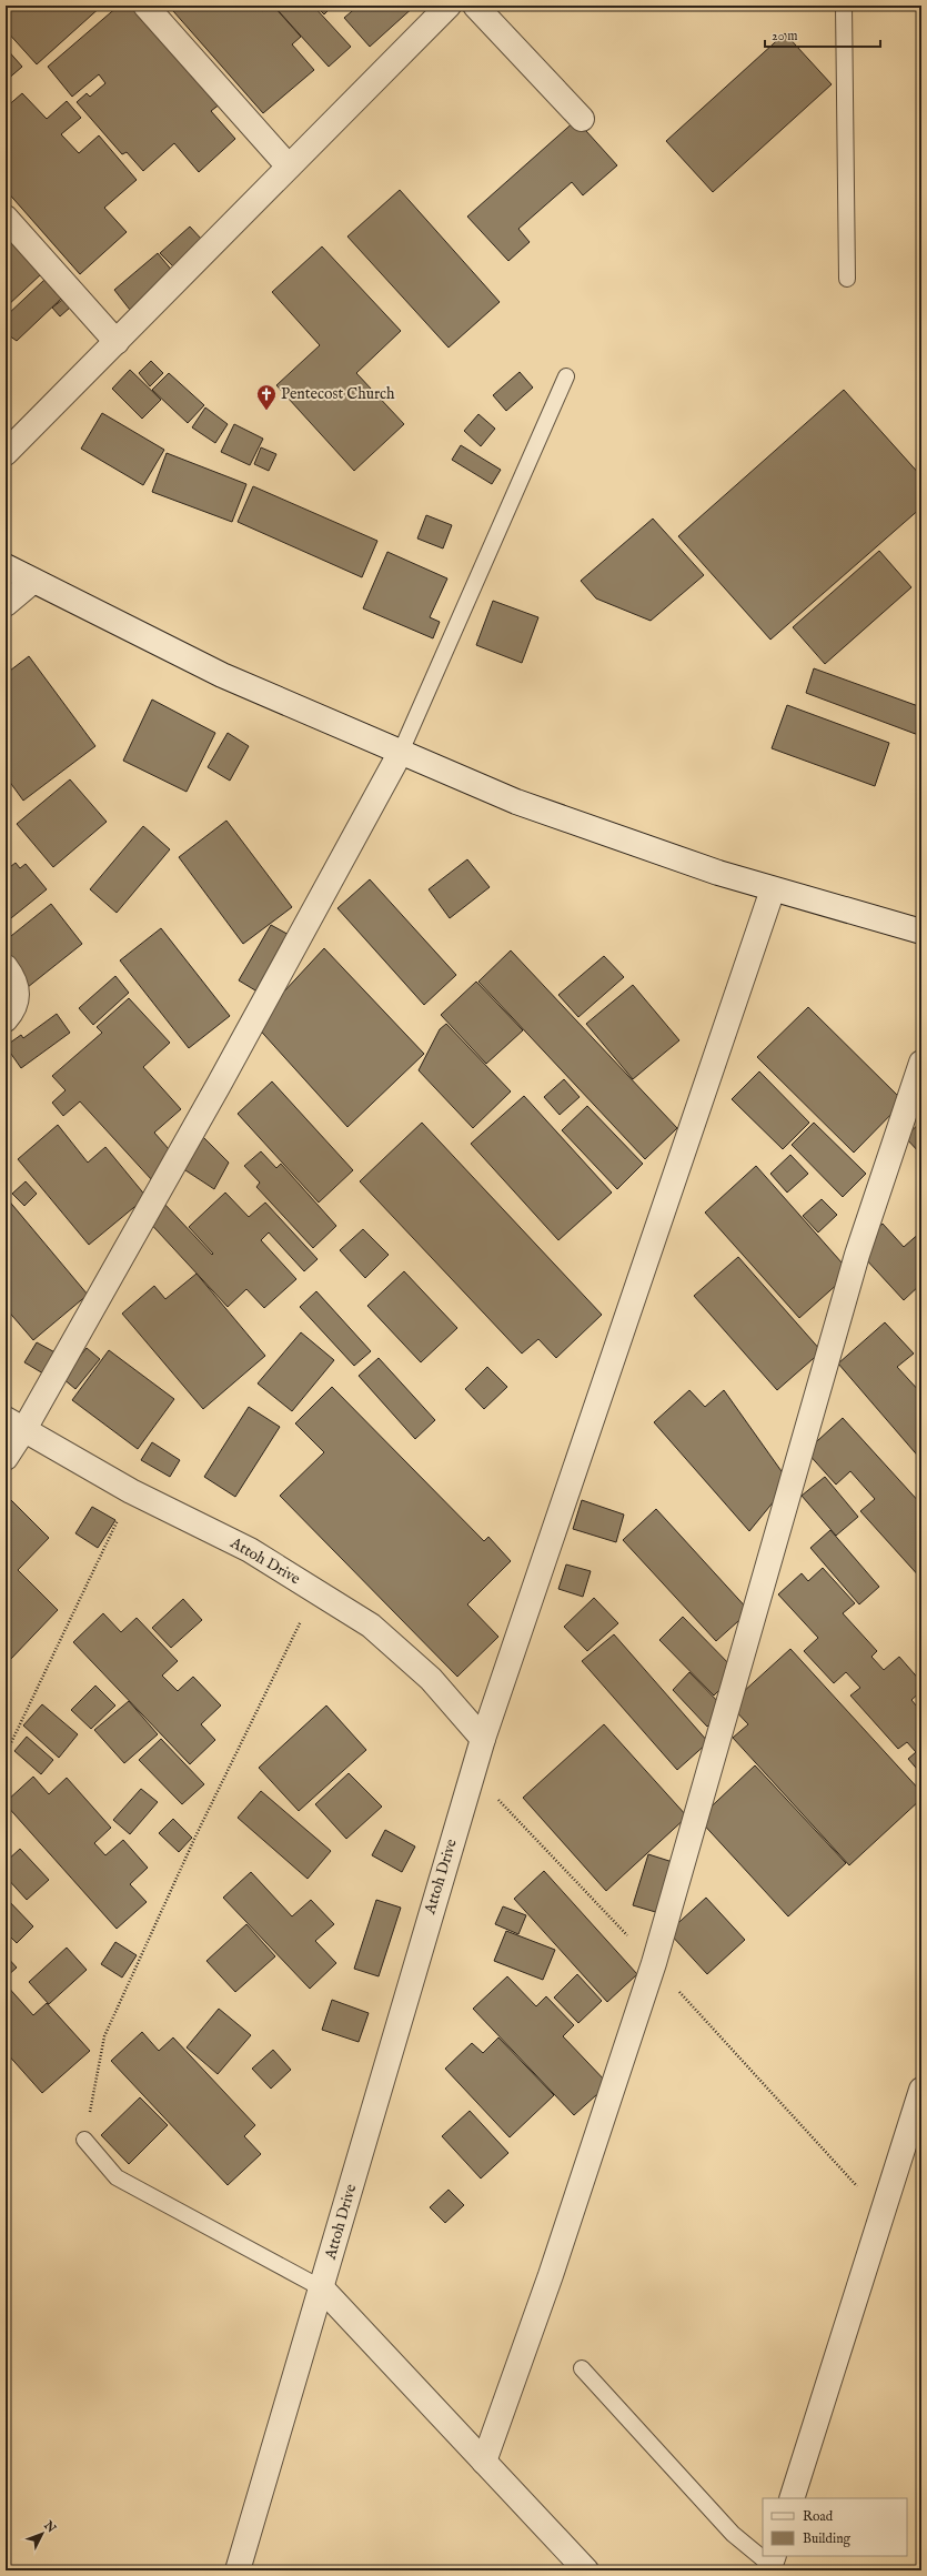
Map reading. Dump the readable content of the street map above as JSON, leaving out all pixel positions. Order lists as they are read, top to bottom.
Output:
{
  "streets": {
    "street": ["Attoh Drive"]
  },
  "places": {
    "church": ["Pentecost Church"]
  },
  "legend": ["Road", "Building"],
  "scale_bar": "20 m",
  "north": "top right"
}
